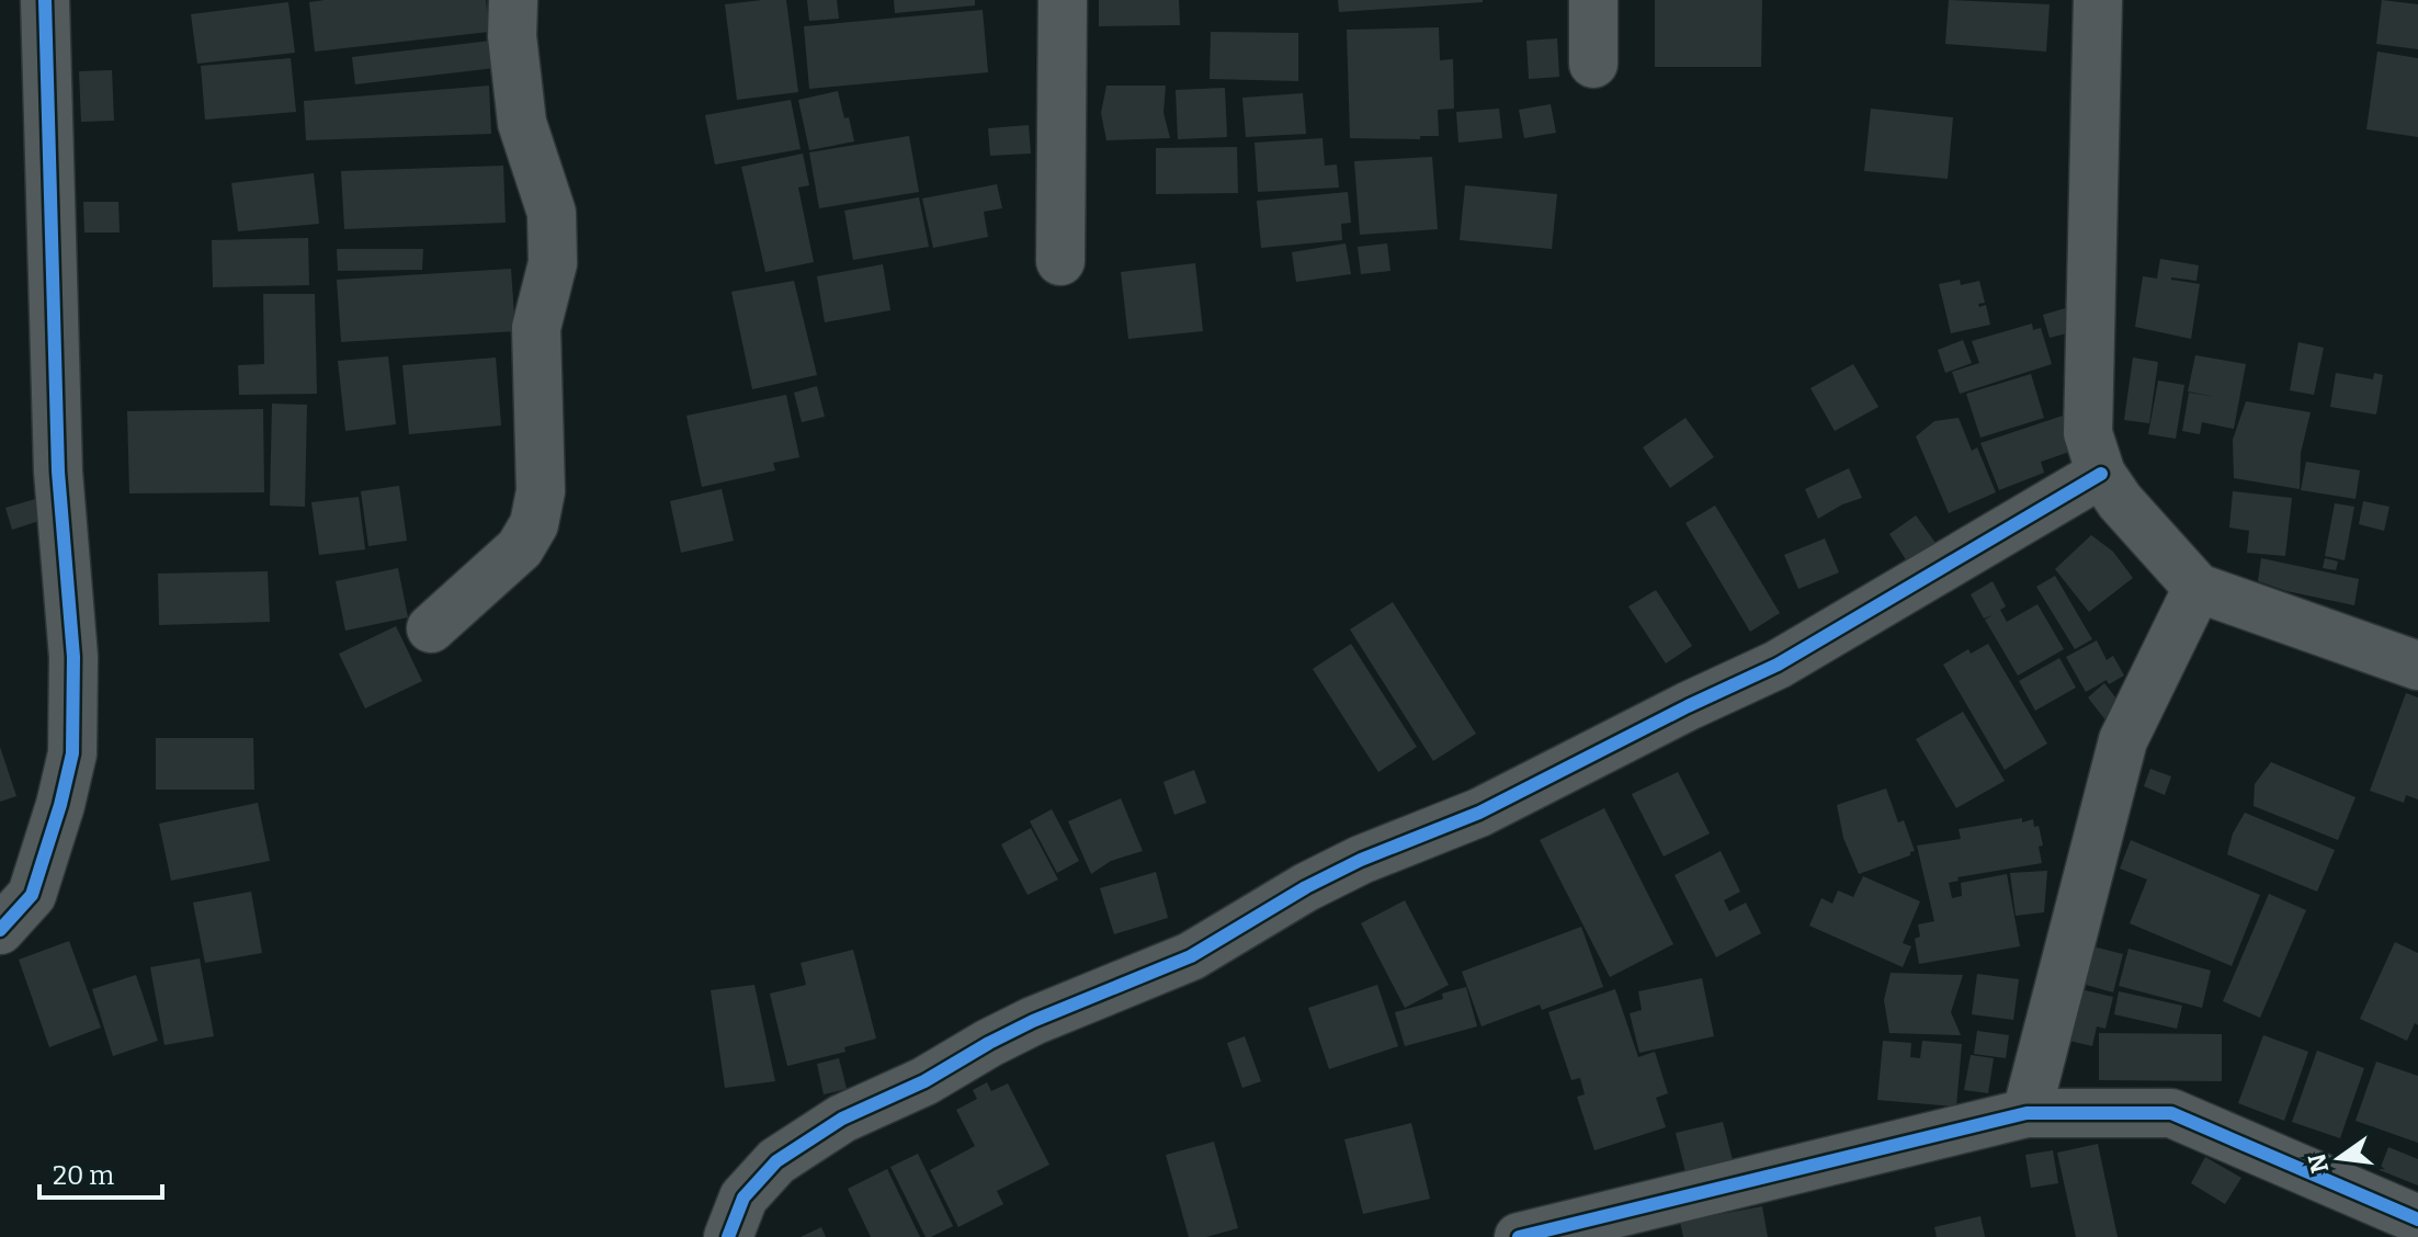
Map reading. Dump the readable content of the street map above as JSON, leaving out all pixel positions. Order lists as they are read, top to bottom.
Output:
{
  "scale_bar": "20 m",
  "north": "left"
}
